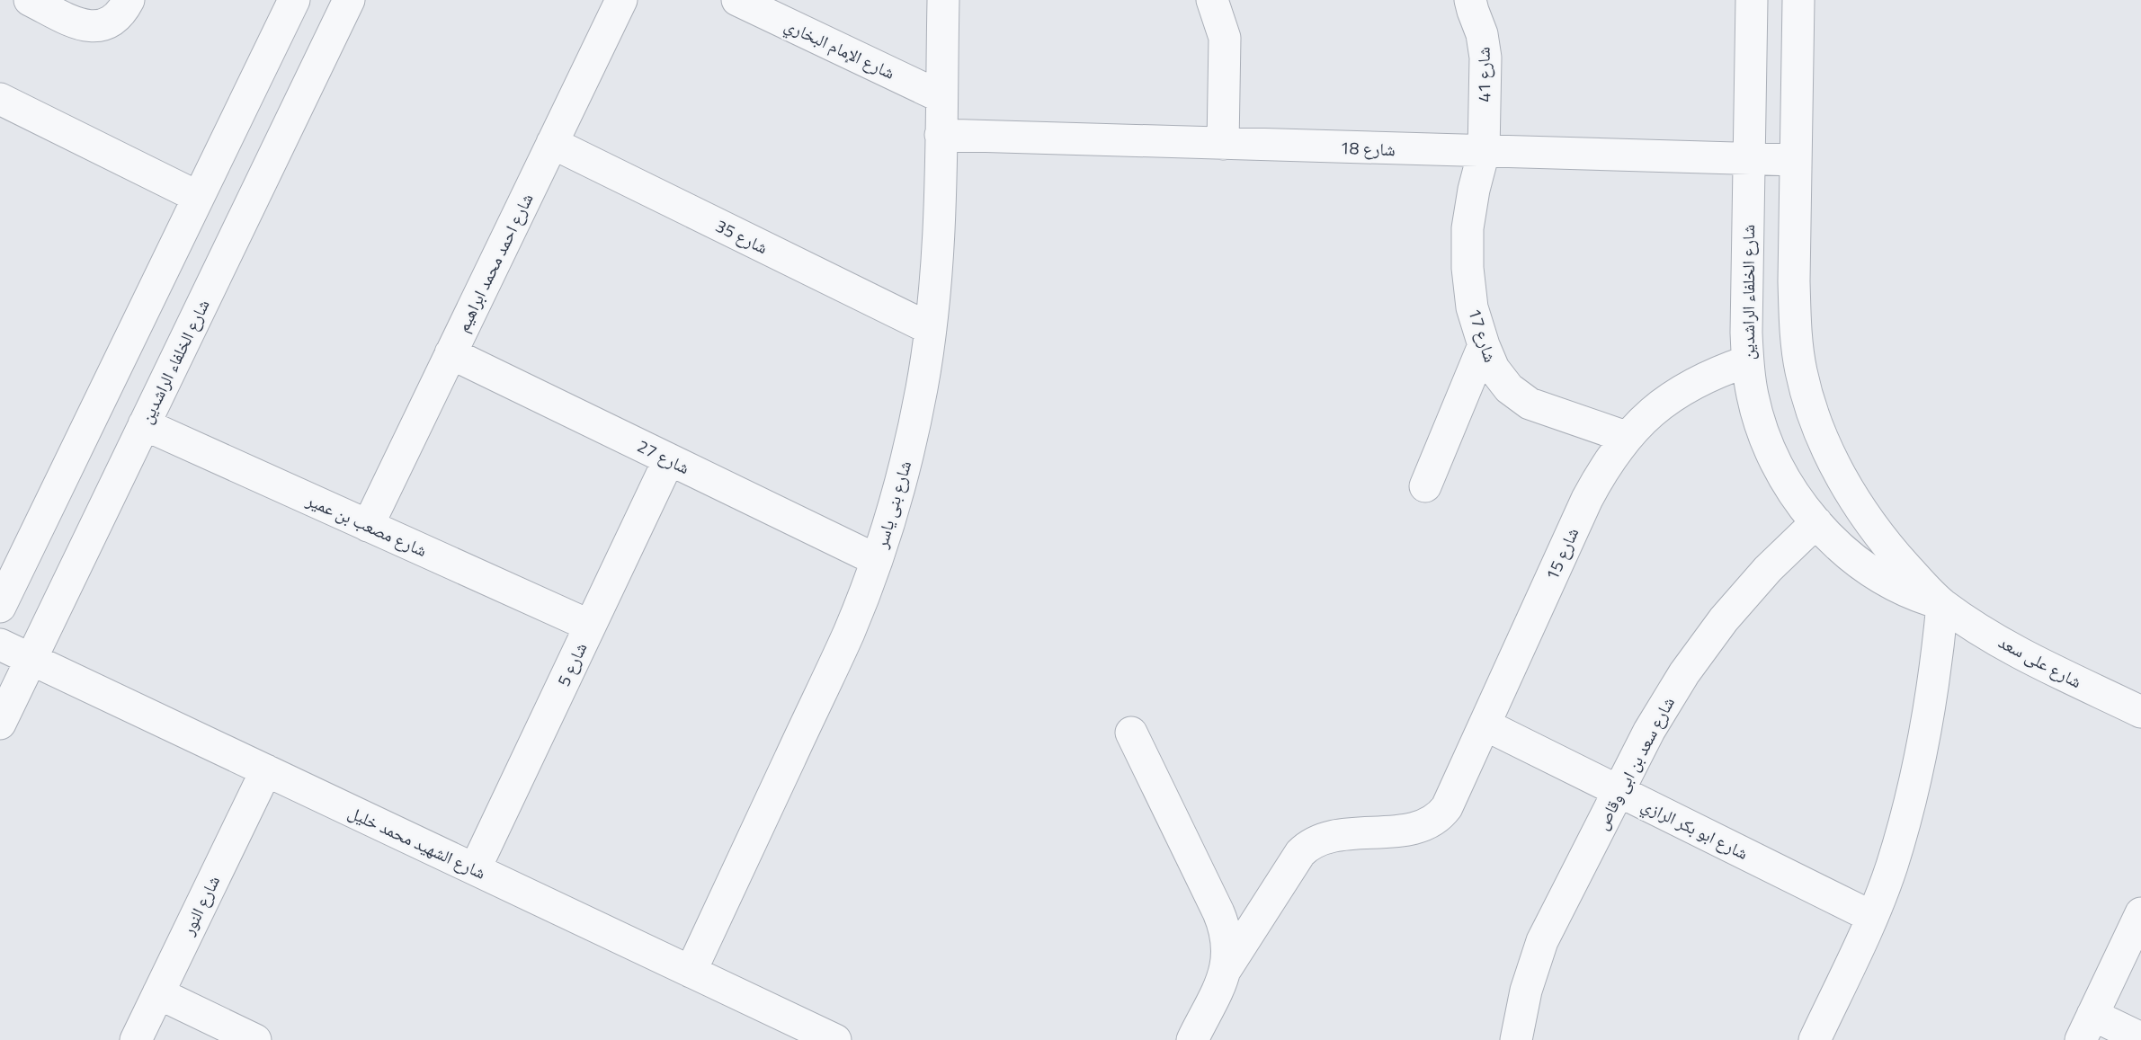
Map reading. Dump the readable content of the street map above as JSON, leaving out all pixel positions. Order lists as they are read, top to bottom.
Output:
{
  "streets": {
    "street": [
      "شارع الإمام البخاري",
      "شارع 41",
      "شارع 18",
      "شارع 35",
      "شارع احمد محمد ابراهيم",
      "شارع الخلفاء الراشدين",
      "شارع 17",
      "شارع 27",
      "شارع بنى ياسر",
      "شارع مصعب بن عمير",
      "شارع 15",
      "شارع على سعد",
      "شارع 5",
      "شارع سعد بن ابى وقاص",
      "شارع ابو بكر الرازي",
      "شارع الشهيد محمد خليل",
      "شارع النور"
    ]
  },
  "crossings": [
    ["شارع الإمام البخاري", "شارع بنى ياسر"],
    ["شارع 41", "شارع 18"],
    ["شارع 41", "شارع 17"],
    ["شارع 18", "شارع الخلفاء الراشدين"],
    ["شارع 18", "شارع 17"],
    ["شارع 18", "شارع بنى ياسر"],
    ["شارع 35", "شارع احمد محمد ابراهيم"],
    ["شارع 35", "شارع بنى ياسر"],
    ["شارع احمد محمد ابراهيم", "شارع 27"],
    ["شارع احمد محمد ابراهيم", "شارع مصعب بن عمير"],
    ["شارع الخلفاء الراشدين", "شارع مصعب بن عمير"],
    ["شارع الخلفاء الراشدين", "شارع 15"],
    ["شارع الخلفاء الراشدين", "شارع على سعد"],
    ["شارع الخلفاء الراشدين", "شارع سعد بن ابى وقاص"],
    ["شارع الخلفاء الراشدين", "شارع الشهيد محمد خليل"],
    ["شارع 17", "شارع 15"],
    ["شارع 27", "شارع بنى ياسر"],
    ["شارع 27", "شارع 5"],
    ["شارع بنى ياسر", "شارع الشهيد محمد خليل"],
    ["شارع مصعب بن عمير", "شارع 5"],
    ["شارع 15", "شارع ابو بكر الرازي"],
    ["شارع 5", "شارع الشهيد محمد خليل"],
    ["شارع سعد بن ابى وقاص", "شارع ابو بكر الرازي"],
    ["شارع الشهيد محمد خليل", "شارع النور"]
  ]
}
